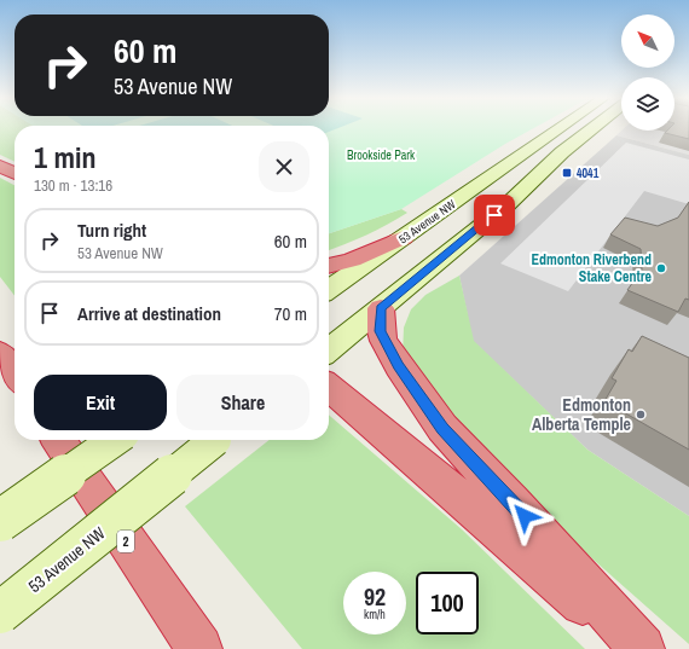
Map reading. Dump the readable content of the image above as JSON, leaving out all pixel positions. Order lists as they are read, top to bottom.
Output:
{
  "streets": {
    "highway": ["2"],
    "street": ["53 Avenue NW"]
  },
  "parks": ["Brookside Park"],
  "places": {
    "transit": ["4041"],
    "other": ["Edmonton Riverbend Stake Centre", "Edmonton Alberta Temple"]
  },
  "north": "top left",
  "page": {
    "turn": ["60 m", "53 Avenue NW"],
    "heading": ["1 min", "130 m · 13:16"],
    "list": [
      {
        "name": "Turn right",
        "note": "53 Avenue NW",
        "value": "60 m"
      },
      {
        "name": "Arrive at destination",
        "value": "70 m"
      }
    ],
    "buttons": ["Exit", "Share"],
    "speed": "92 km/h",
    "limit": "100"
  }
}
